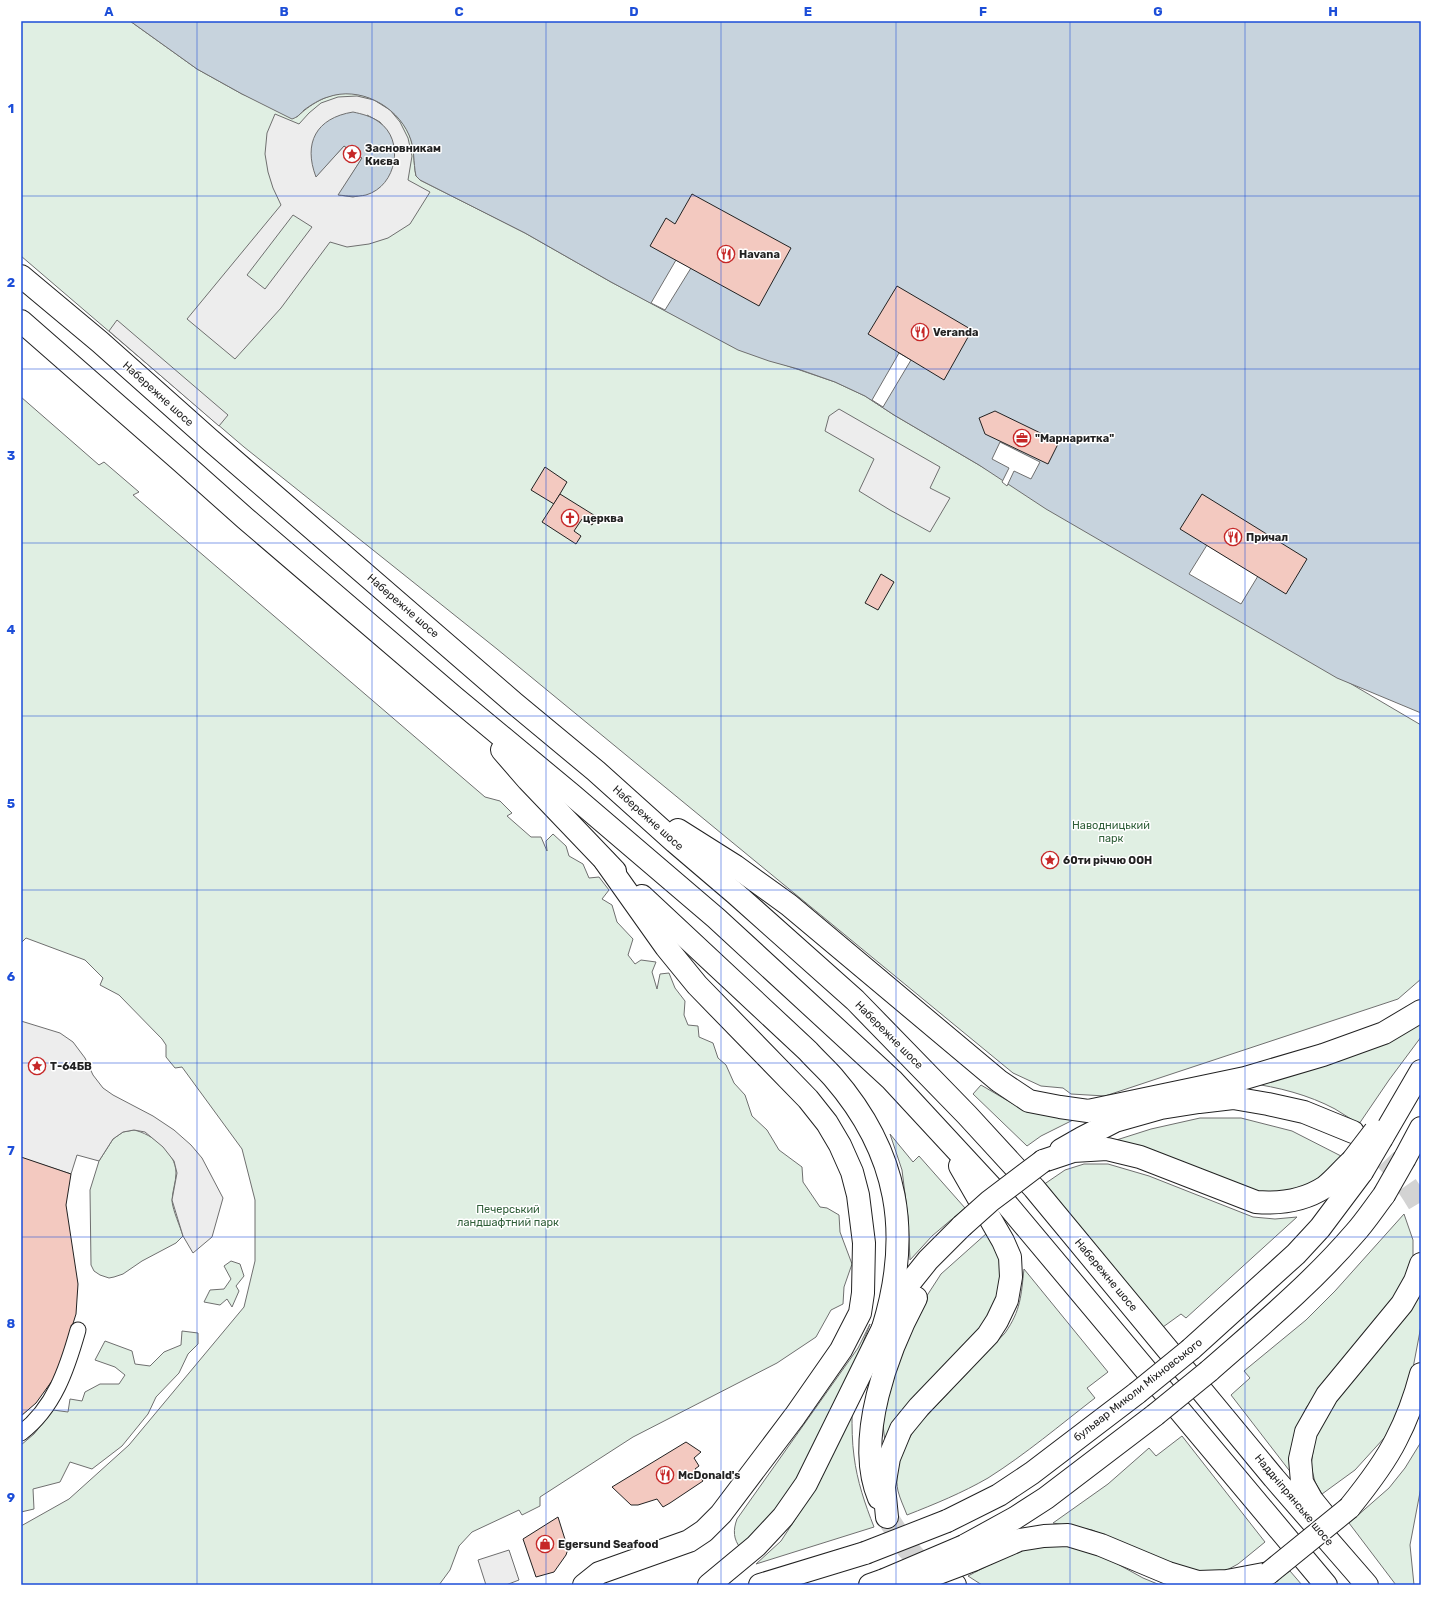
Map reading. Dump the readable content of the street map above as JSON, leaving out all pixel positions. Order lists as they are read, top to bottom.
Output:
{
  "streets": {
    "main road": ["Набережне шосе", "бульвар Миколи Міхновського", "Наддніпрянське шосе"]
  },
  "crossings": [
    ["Набережне шосе", "Наддніпрянське шосе"]
  ],
  "parks": ["Наводницький парк", "Печерський ландшафтний парк"],
  "places": {
    "place": ["Засновникам Києва", "60ти річчю ООН", "Т-64БВ"],
    "restaurant": [
      "Havana",
      "Veranda",
      "Причал",
      "McDonald's"
    ],
    "office": ["\"Марнаритка\""],
    "church": ["церква"],
    "shop": ["Egersund Seafood"]
  },
  "grid": {
    "columns": [
      "A",
      "B",
      "C",
      "D",
      "E",
      "F",
      "G",
      "H"
    ],
    "rows": [
      "1",
      "2",
      "3",
      "4",
      "5",
      "6",
      "7",
      "8",
      "9"
    ]
  }
}
